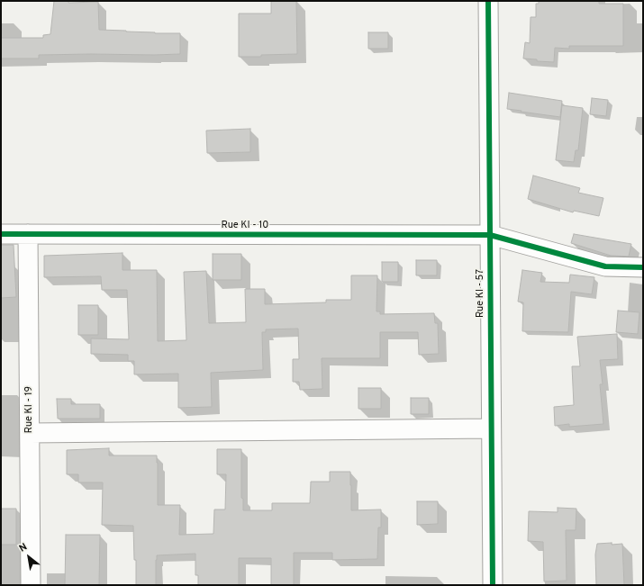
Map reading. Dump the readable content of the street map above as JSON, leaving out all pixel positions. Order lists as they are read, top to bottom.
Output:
{
  "streets": {
    "street": ["Rue KI - 10", "Rue KI - 57", "Rue KI - 19"]
  },
  "crossings": [
    ["Rue KI - 10", "Rue KI - 57"],
    ["Rue KI - 10", "Rue KI - 19"]
  ],
  "north": "top left"
}
